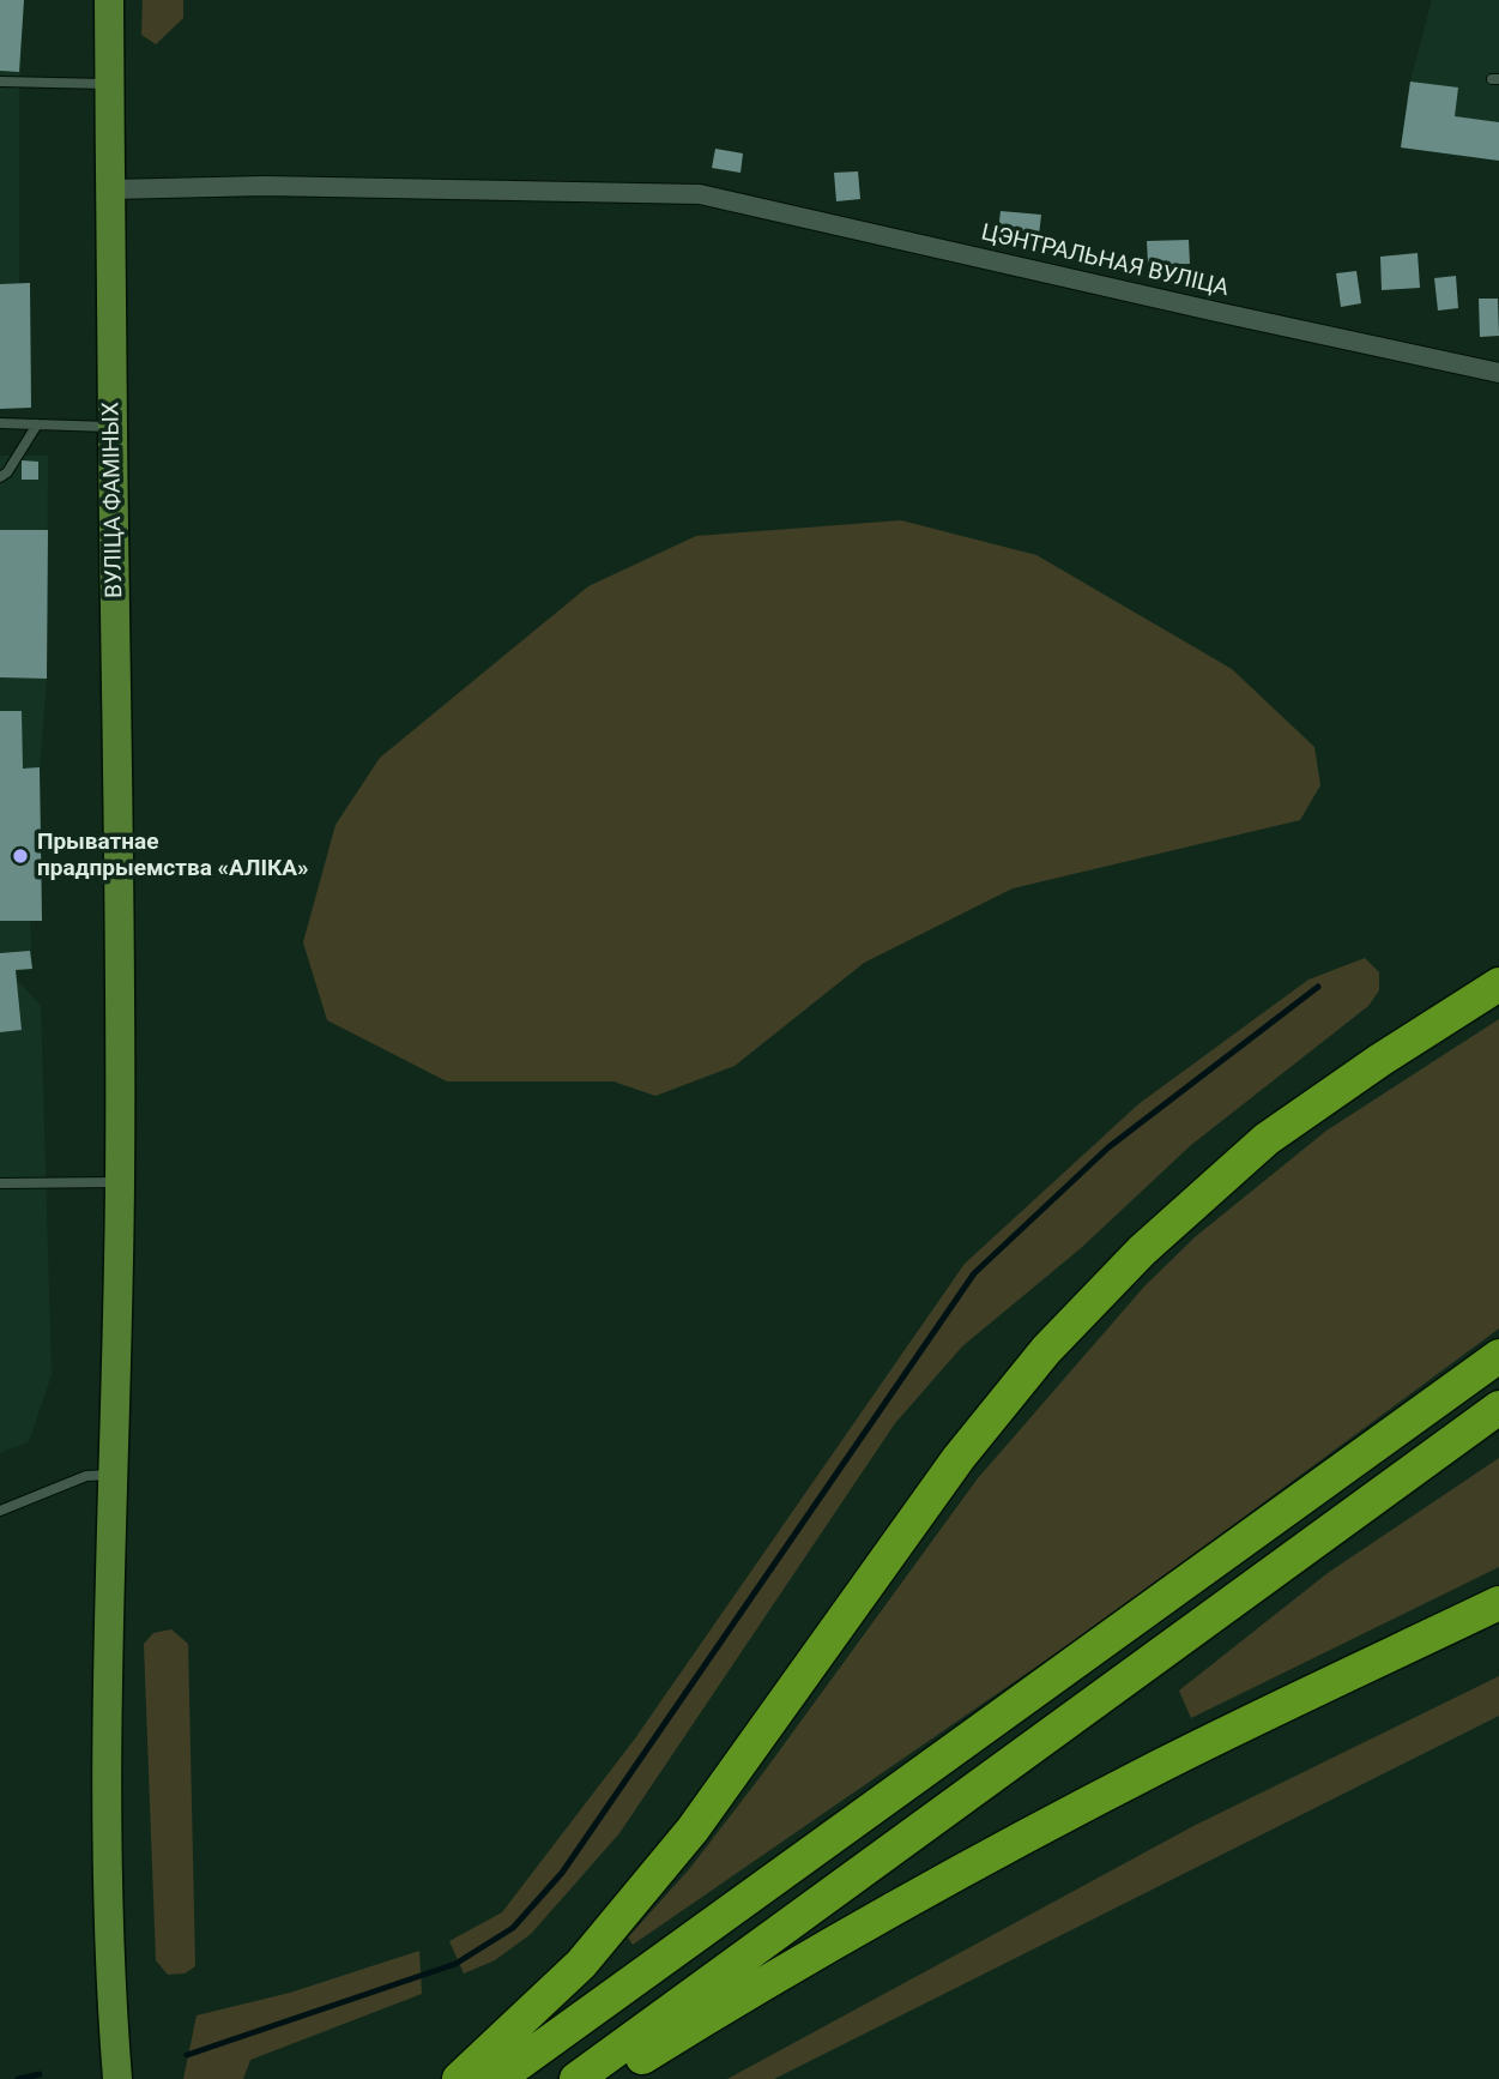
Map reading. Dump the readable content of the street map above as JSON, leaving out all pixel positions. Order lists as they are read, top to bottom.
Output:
{
  "streets": {
    "main road": ["ВУЛІЦА ФАМІНЫХ"],
    "street": ["ЦЭНТРАЛЬНАЯ ВУЛІЦА"]
  },
  "crossings": [
    ["ЦЭНТРАЛЬНАЯ ВУЛІЦА", "ВУЛІЦА ФАМІНЫХ"]
  ],
  "places": ["Прыватнае прадпрыемства «АЛІКА»"]
}
